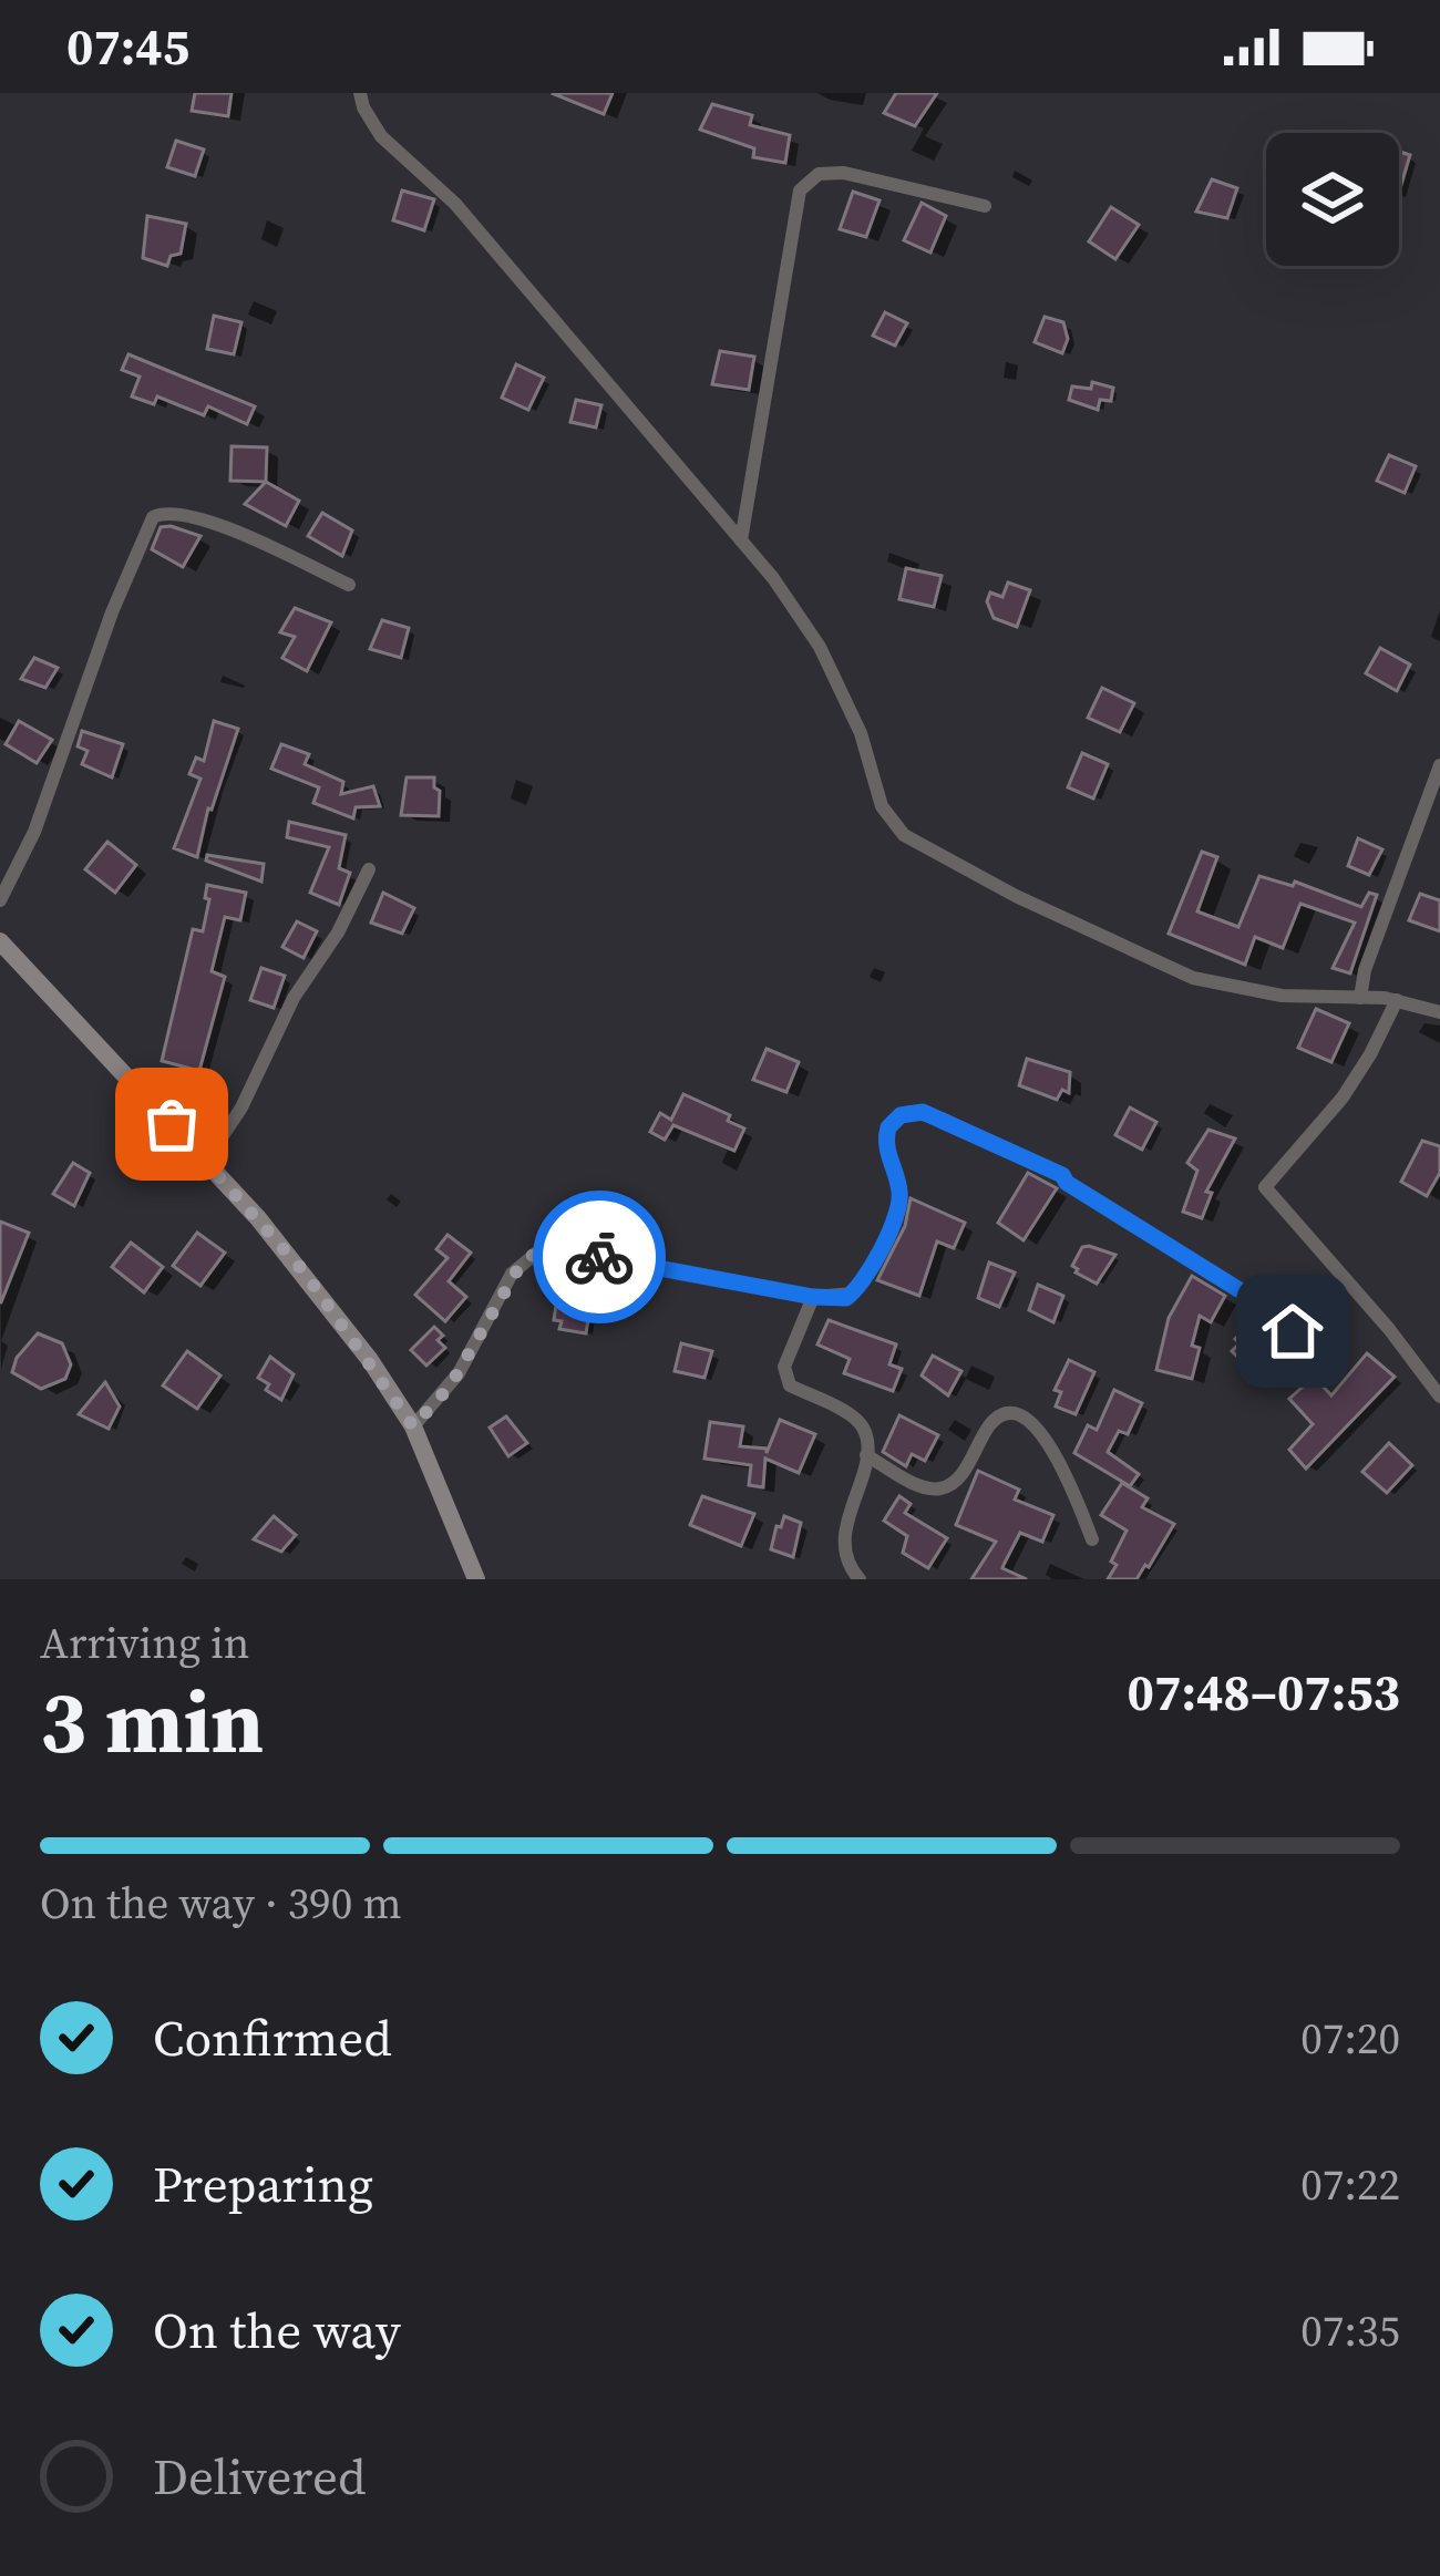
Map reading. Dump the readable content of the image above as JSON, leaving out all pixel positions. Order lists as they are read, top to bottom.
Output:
{
  "page": {
    "status": "07:45",
    "heading": ["3 min", "Arriving in", "07:48–07:53"],
    "bar": "On the way · 390 m",
    "list": [
      ["Confirmed", "07:20"],
      ["Preparing", "07:22"],
      ["On the way", "07:35"],
      "Delivered"
    ]
  }
}
